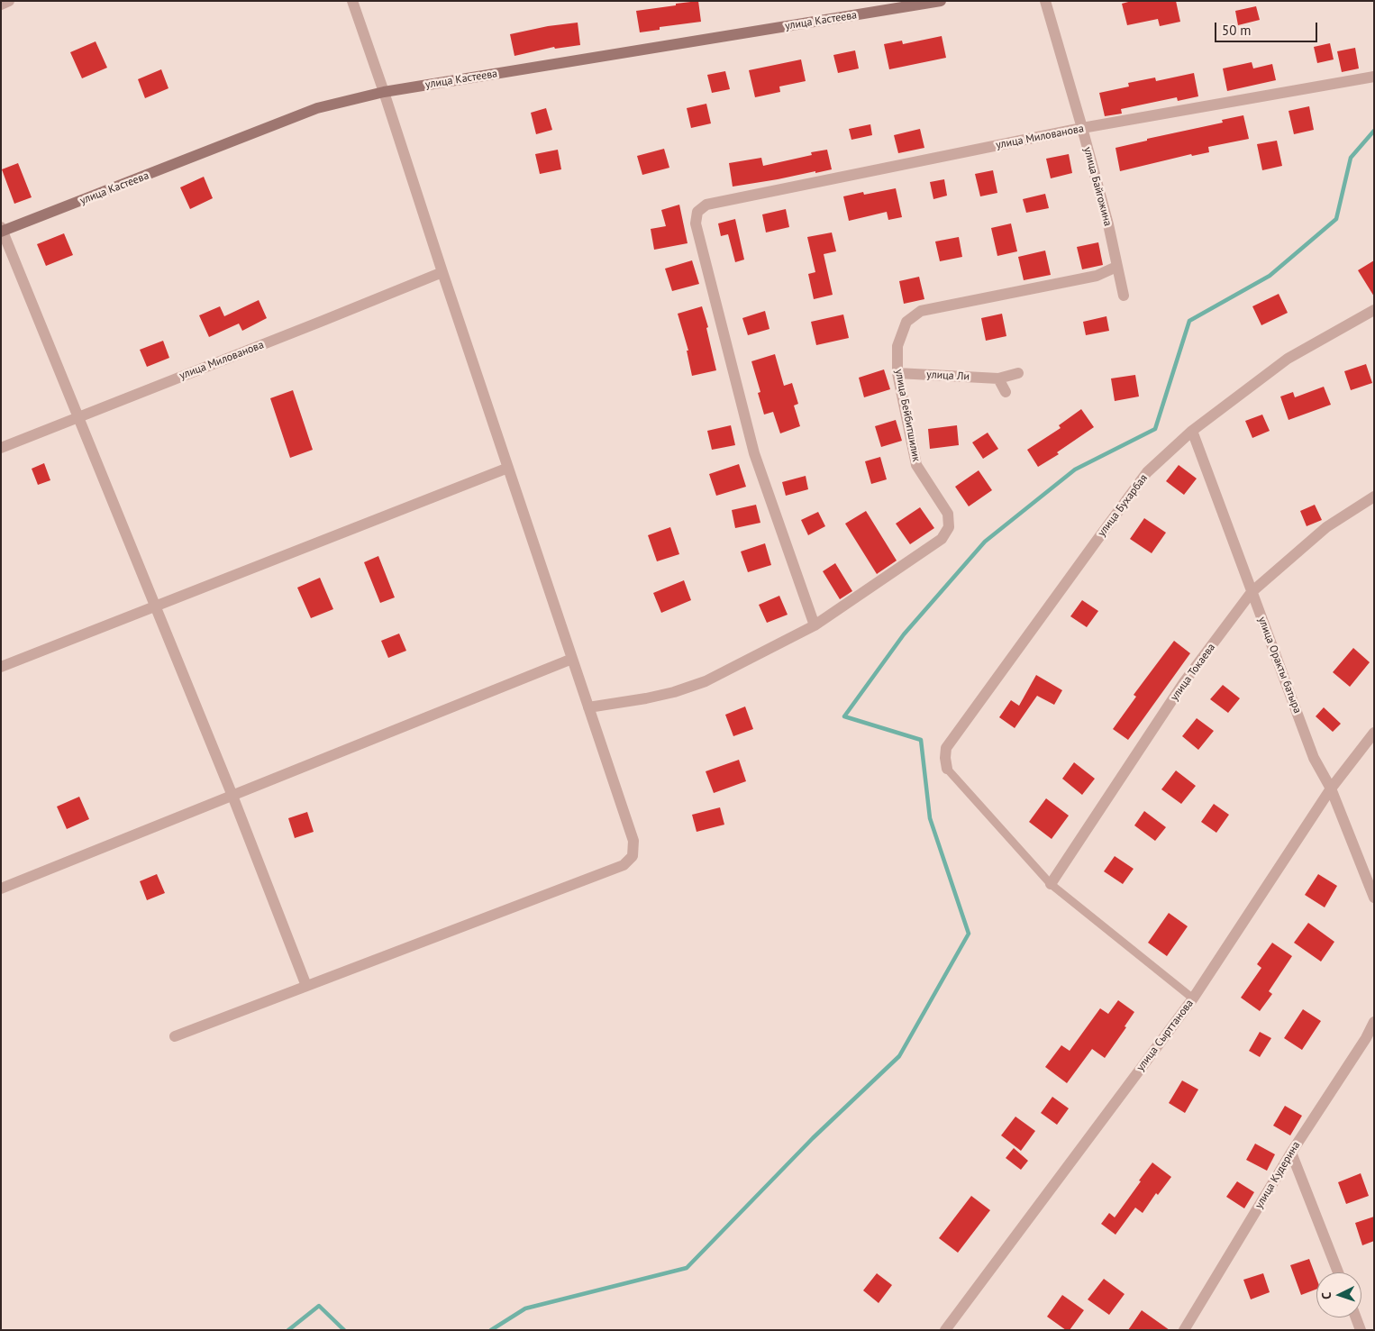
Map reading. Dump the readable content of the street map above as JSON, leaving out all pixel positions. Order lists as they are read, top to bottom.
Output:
{
  "streets": {
    "street": [
      "улица Кастеева",
      "улица Милованова",
      "улица Байгожина",
      "улица Ли",
      "улица Бейбитшилик",
      "улица Бухарбая",
      "улица Оракты батыра",
      "улица Токаева",
      "улица Сырттанова",
      "улица Кудерина"
    ]
  },
  "crossings": [
    ["улица Милованова", "улица Байгожина"],
    ["улица Милованова", "улица Бейбитшилик"],
    ["улица Байгожина", "улица Бейбитшилик"],
    ["улица Ли", "улица Бейбитшилик"],
    ["улица Бухарбая", "улица Оракты батыра"],
    ["улица Оракты батыра", "улица Токаева"],
    ["улица Оракты батыра", "улица Сырттанова"]
  ],
  "scale_bar": "50 m",
  "north": "left"
}
